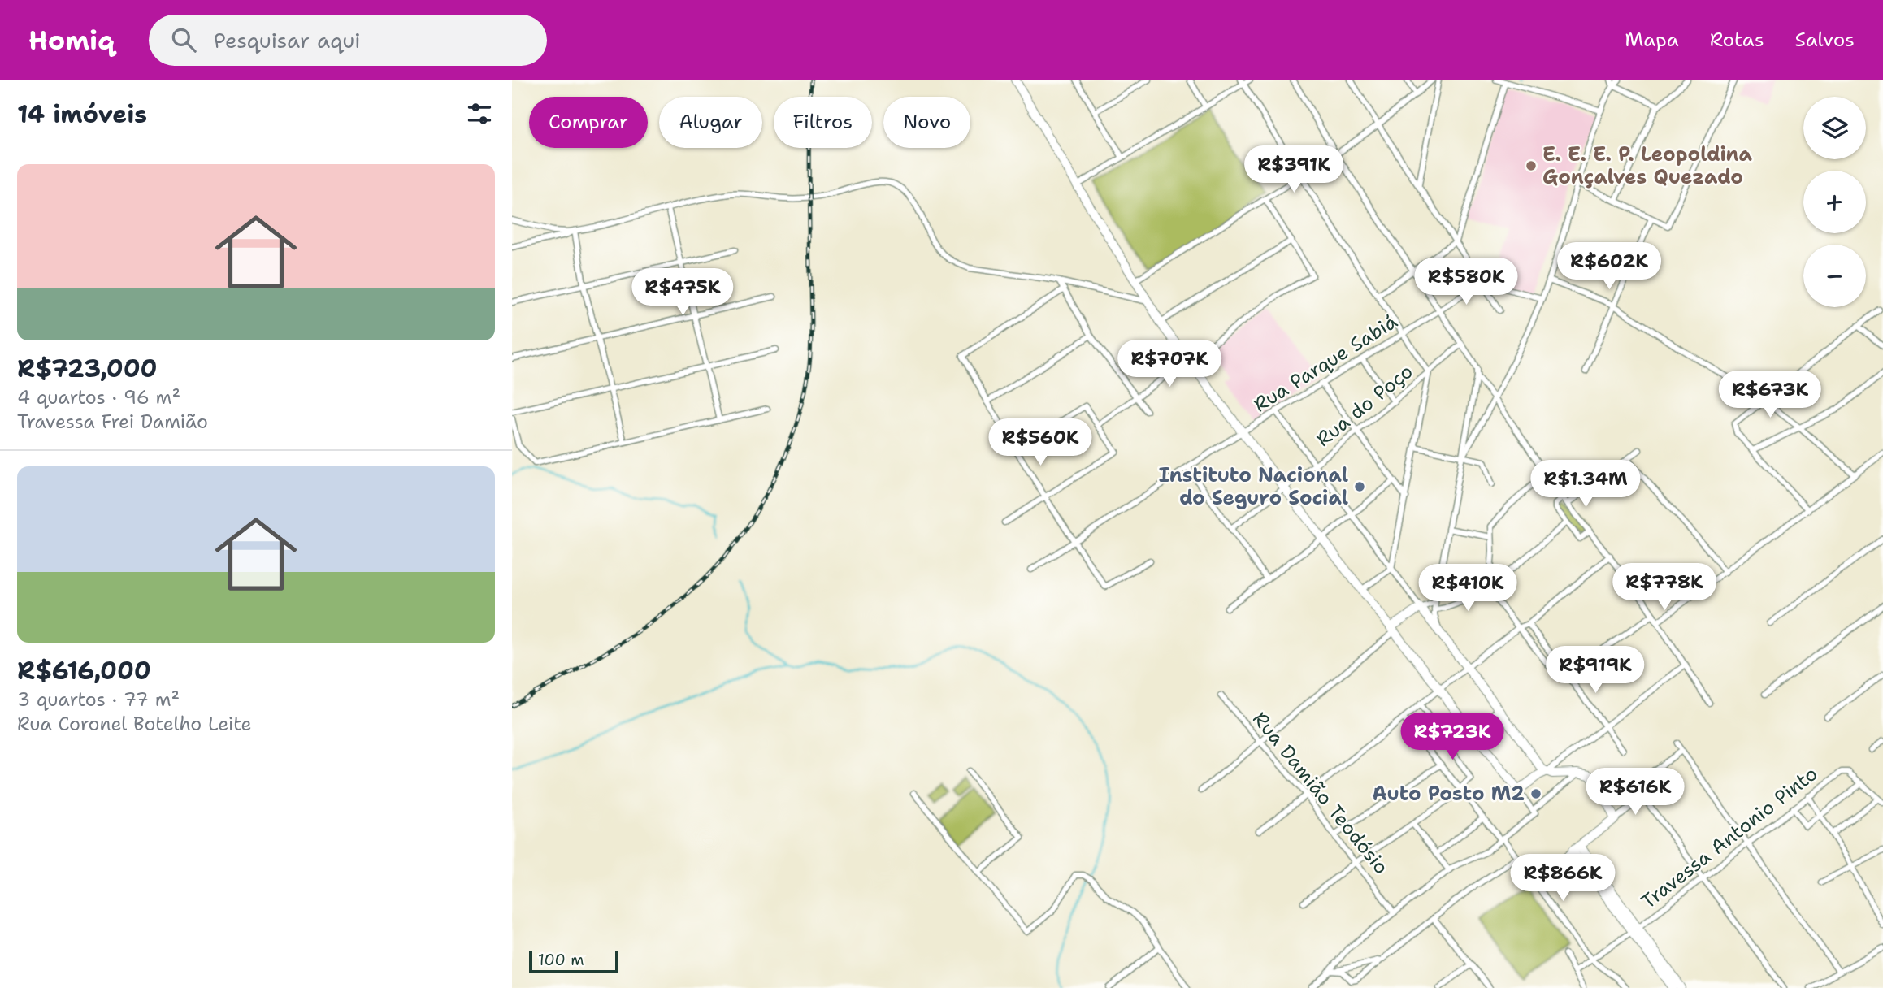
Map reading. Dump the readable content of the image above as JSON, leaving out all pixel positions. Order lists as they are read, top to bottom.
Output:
{
  "streets": {
    "street": [
      "Rua Parque Sabiá",
      "Rua do Poço",
      "Rua Damião Teodósio",
      "Travessa Antonio Pinto"
    ]
  },
  "places": ["E. E. E. P. Leopoldina Gonçalves Quezado", "Instituto Nacional do Seguro Social", "Auto Posto M2"],
  "scale_bar": "100 m",
  "page": {
    "header": "Homiq",
    "search": "Pesquisar aqui",
    "nav": ["Mapa", "Rotas", "Salvos"],
    "heading": "14 imóveis",
    "map_buttons": ["+", "−"],
    "chip": [
      "Comprar",
      "Alugar",
      "Filtros",
      "Novo"
    ],
    "price": [
      "R$391K",
      "R$602K",
      "R$580K",
      "R$475K",
      "R$707K",
      "R$673K",
      "R$560K",
      "R$1.34M",
      "R$778K",
      "R$410K",
      "R$919K",
      "R$723K",
      "R$616K",
      "R$866K"
    ],
    "list": [
      {
        "name": "R$723,000",
        "note": "4 quartos · 96 m² · Travessa Frei Damião"
      },
      {
        "name": "R$616,000",
        "note": "3 quartos · 77 m² · Rua Coronel Botelho Leite"
      }
    ],
    "scale": "100 m"
  }
}
